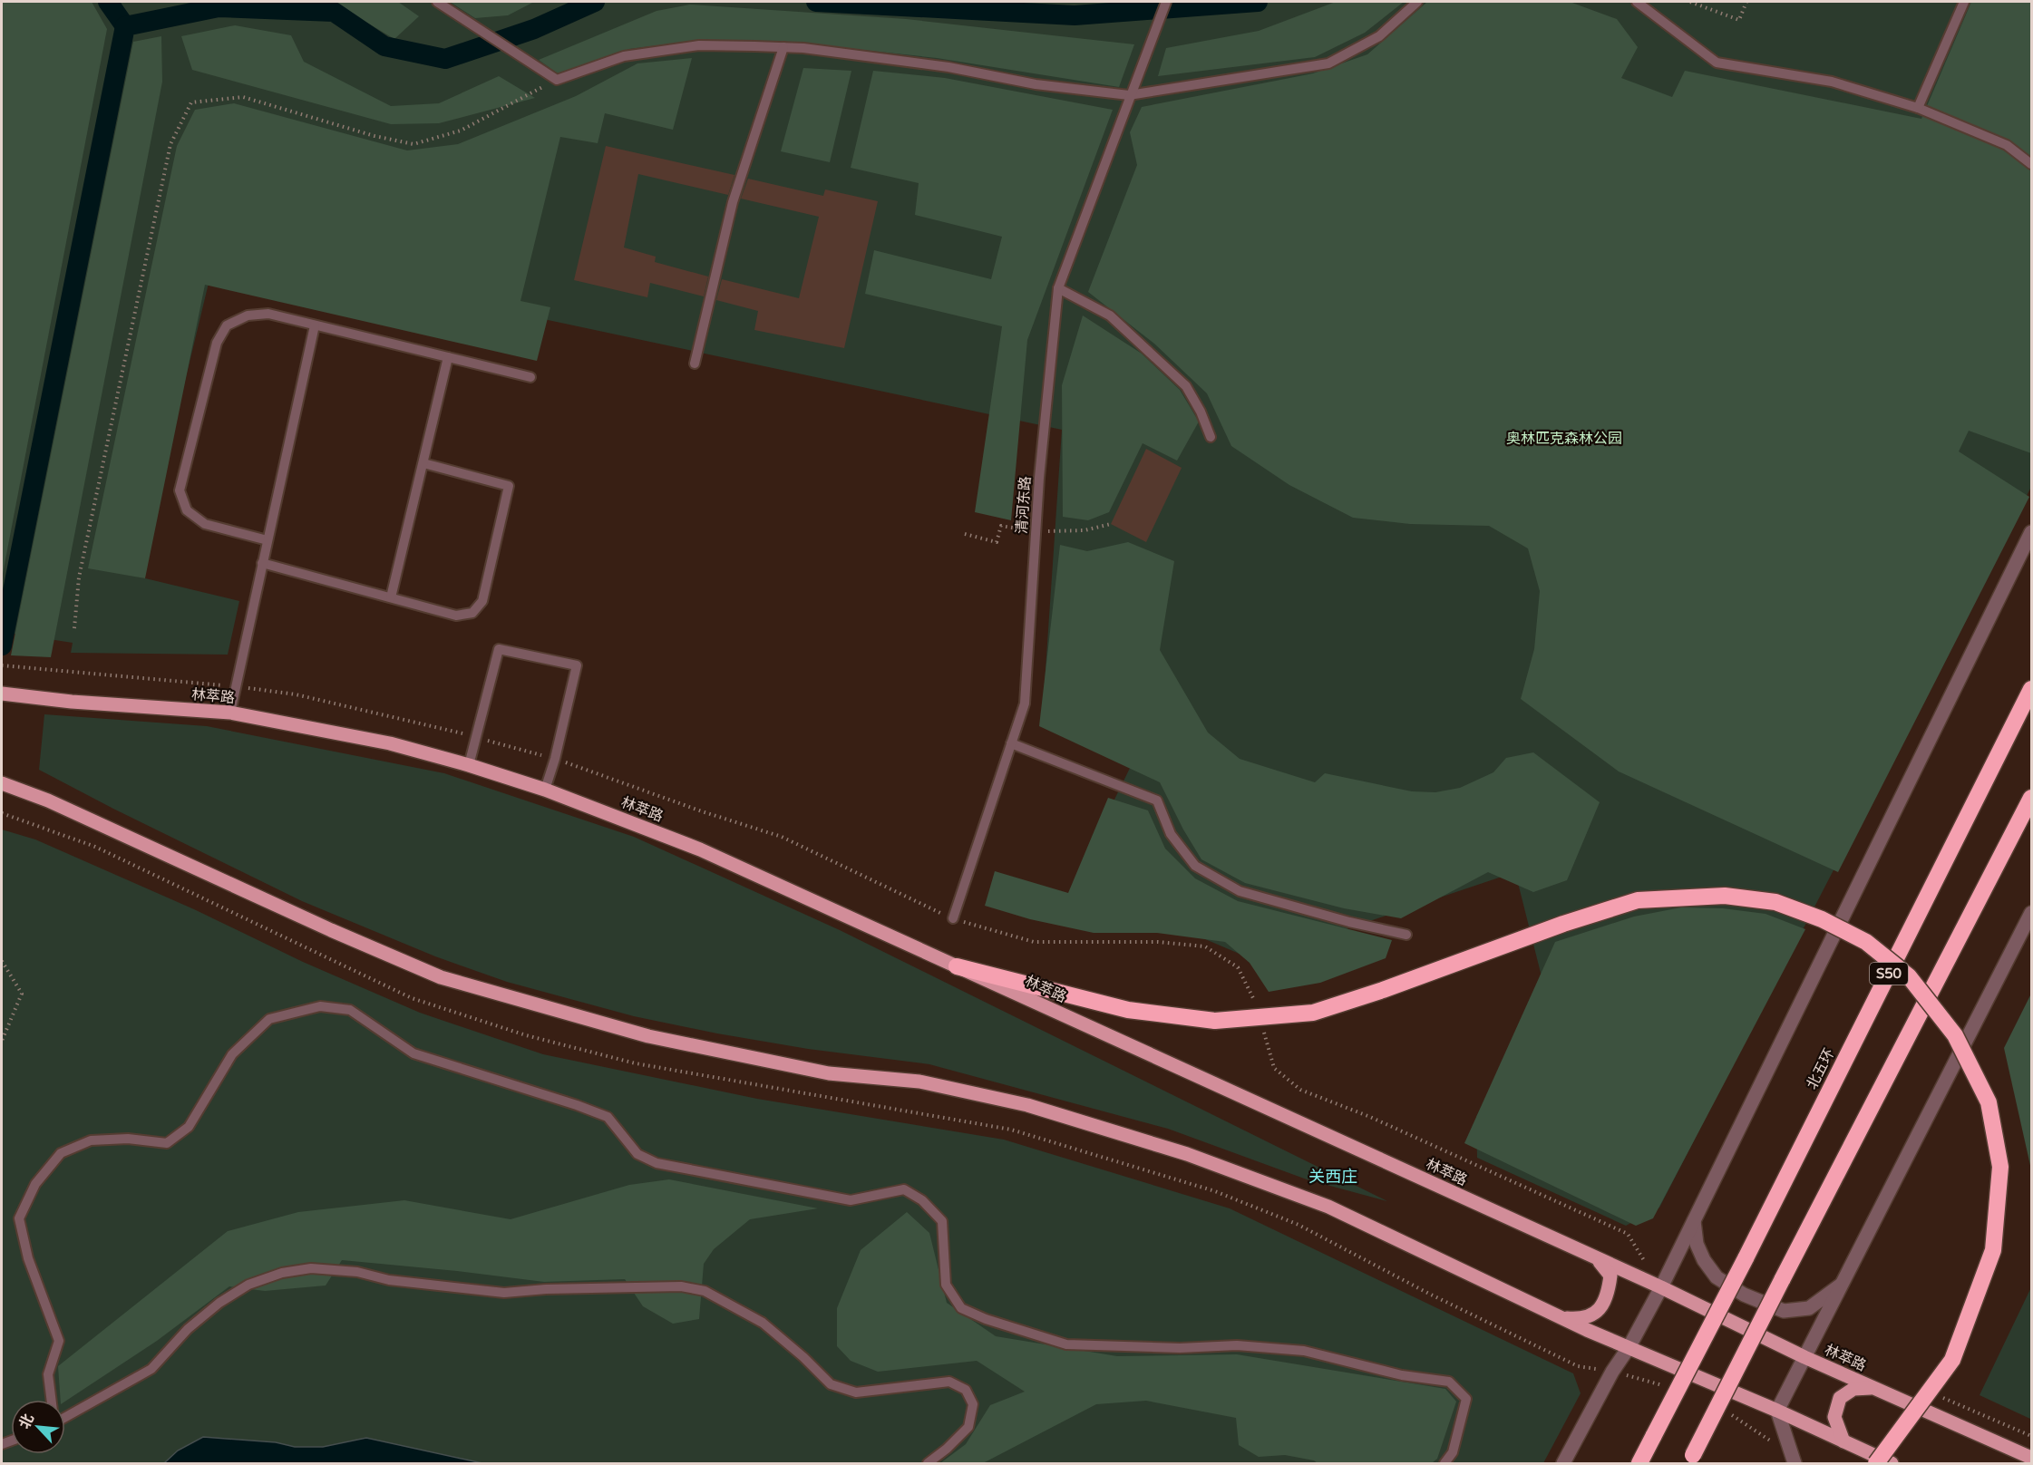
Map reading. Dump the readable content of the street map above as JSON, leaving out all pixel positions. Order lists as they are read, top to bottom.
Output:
{
  "streets": {
    "highway": ["S50", "北五环"],
    "main road": ["林萃路"],
    "lane": ["清河东路"]
  },
  "districts": ["关西庄"],
  "parks": ["奥林匹克森林公园"],
  "north": "top left"
}
